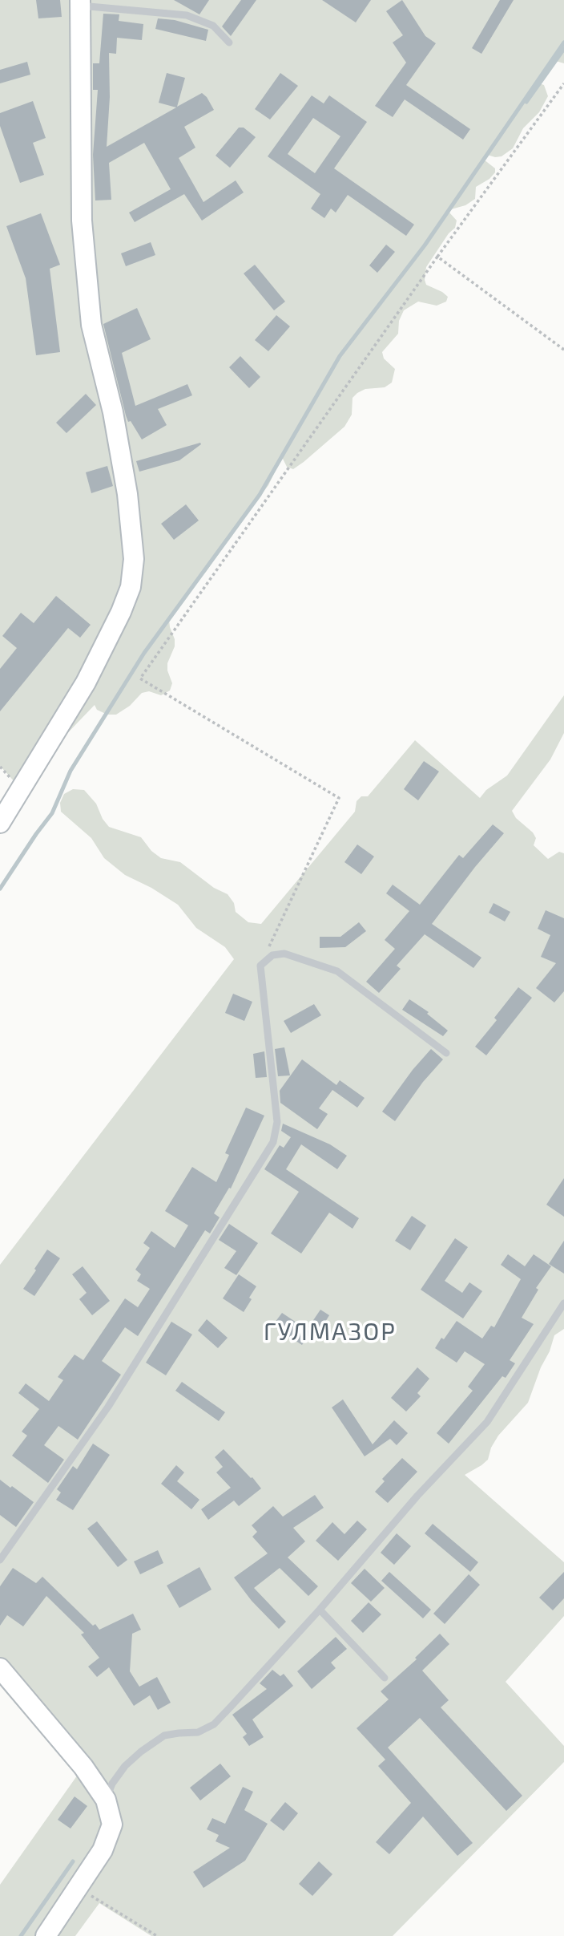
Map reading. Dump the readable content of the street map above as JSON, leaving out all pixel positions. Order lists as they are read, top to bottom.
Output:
{
  "districts": ["ГУЛМАЗОР"]
}
